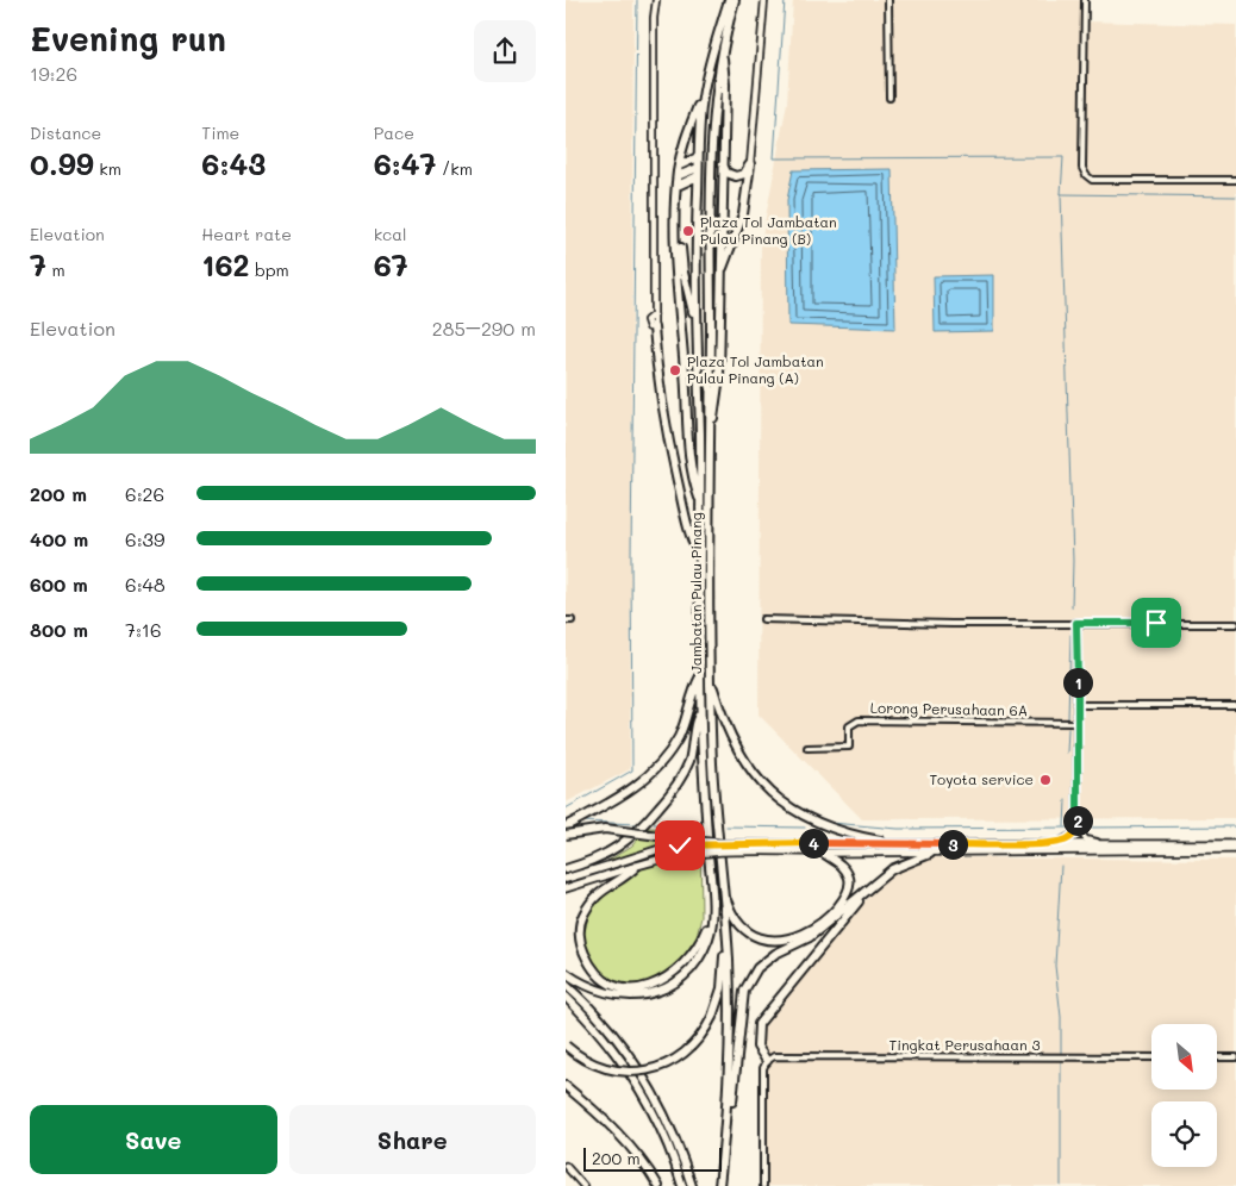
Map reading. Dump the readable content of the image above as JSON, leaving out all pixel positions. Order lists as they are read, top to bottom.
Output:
{
  "streets": {
    "highway": ["Jambatan Pulau Pinang"],
    "street": ["Lorong Perusahaan 6A", "Tingkat Perusahaan 3"]
  },
  "places": ["Plaza Tol Jambatan Pulau Pinang (B)", "Plaza Tol Jambatan Pulau Pinang (A)", "Toyota service"],
  "scale_bar": "200 m",
  "north": "bottom right",
  "page": {
    "heading": ["Evening run", "19:26"],
    "stats": [
      ["Distance", "0.99 km"],
      ["Time", "6:43"],
      ["Pace", "6:47 /km"],
      ["Elevation", "7 m"],
      ["Heart rate", "162 bpm"],
      ["kcal", "67"]
    ],
    "chart": ["Elevation", "285–290 m"],
    "list": [
      {
        "name": "200 m",
        "note": "6:26"
      },
      {
        "name": "400 m",
        "note": "6:39"
      },
      {
        "name": "600 m",
        "note": "6:48"
      },
      {
        "name": "800 m",
        "note": "7:16"
      }
    ],
    "pins": [
      "1",
      "2",
      "4",
      "3"
    ],
    "buttons": ["Save", "Share"],
    "scale": "200 m"
  }
}
